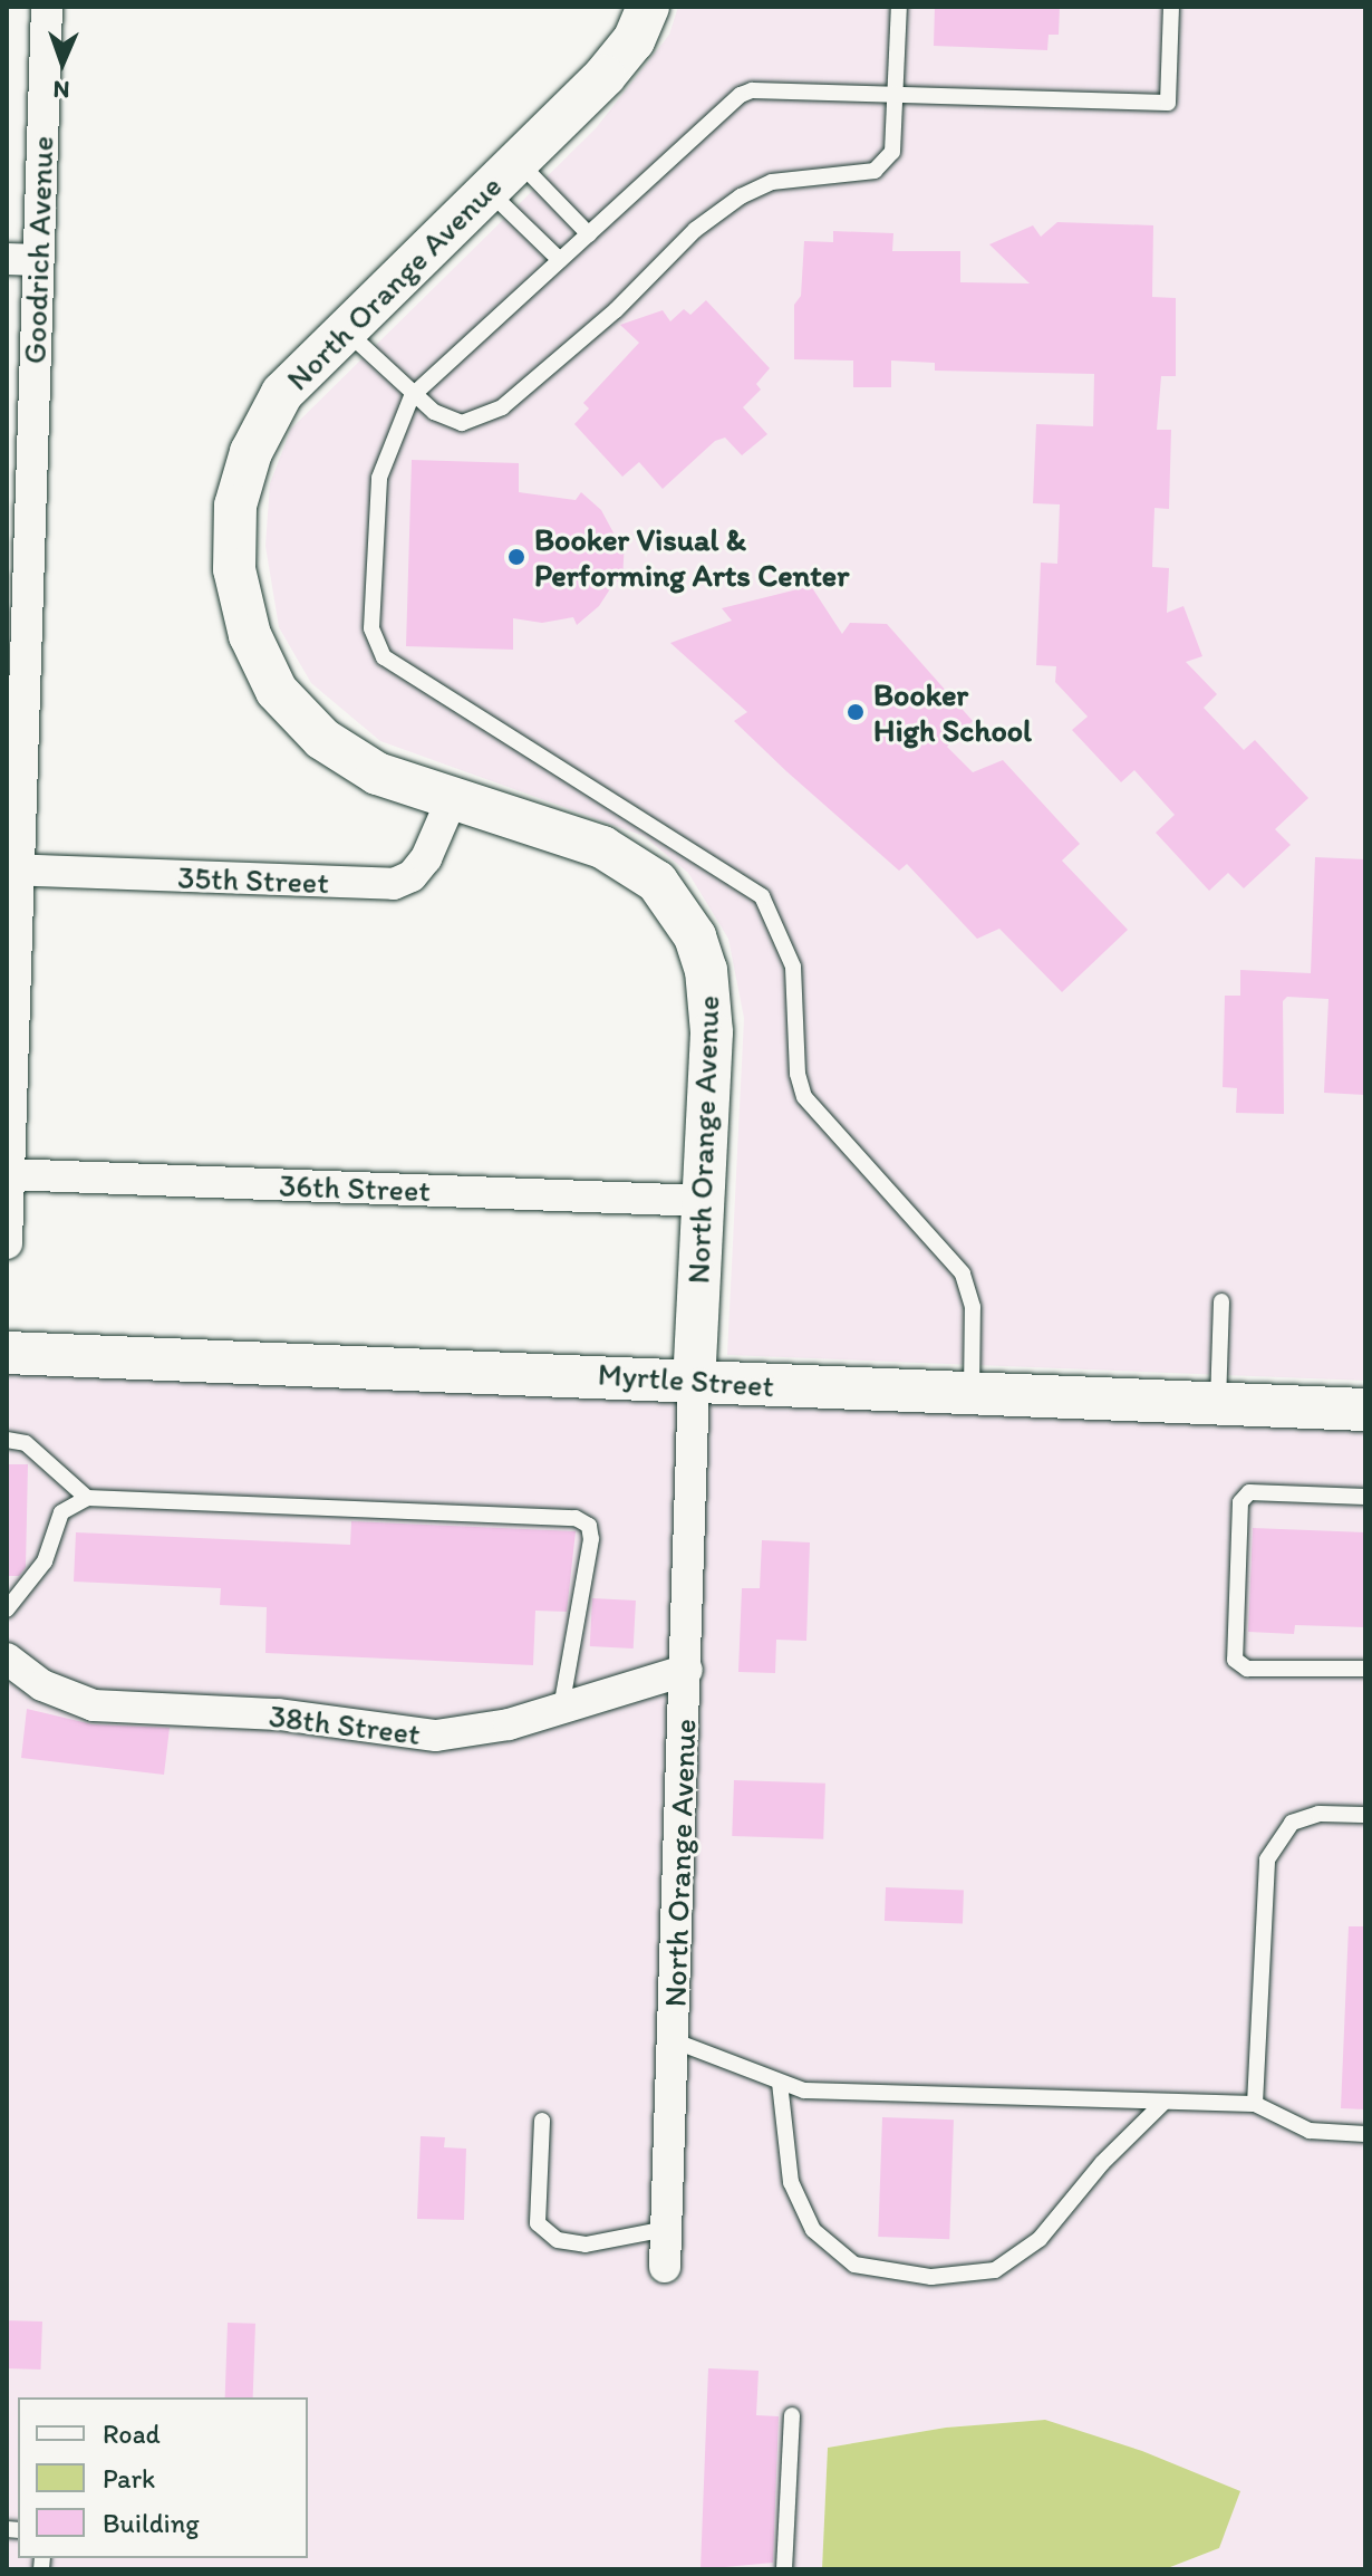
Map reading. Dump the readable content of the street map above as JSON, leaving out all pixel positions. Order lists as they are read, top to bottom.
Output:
{
  "streets": {
    "street": [
      "Goodrich Avenue",
      "North Orange Avenue",
      "35th Street",
      "36th Street",
      "Myrtle Street",
      "38th Street"
    ]
  },
  "crossings": [
    ["Goodrich Avenue", "35th Street"],
    ["Goodrich Avenue", "36th Street"],
    ["North Orange Avenue", "35th Street"],
    ["North Orange Avenue", "36th Street"],
    ["North Orange Avenue", "Myrtle Street"],
    ["North Orange Avenue", "38th Street"]
  ],
  "places": ["Booker Visual & Performing Arts Center", "Booker High School"],
  "legend": ["Road", "Park", "Building"],
  "north": "bottom"
}
